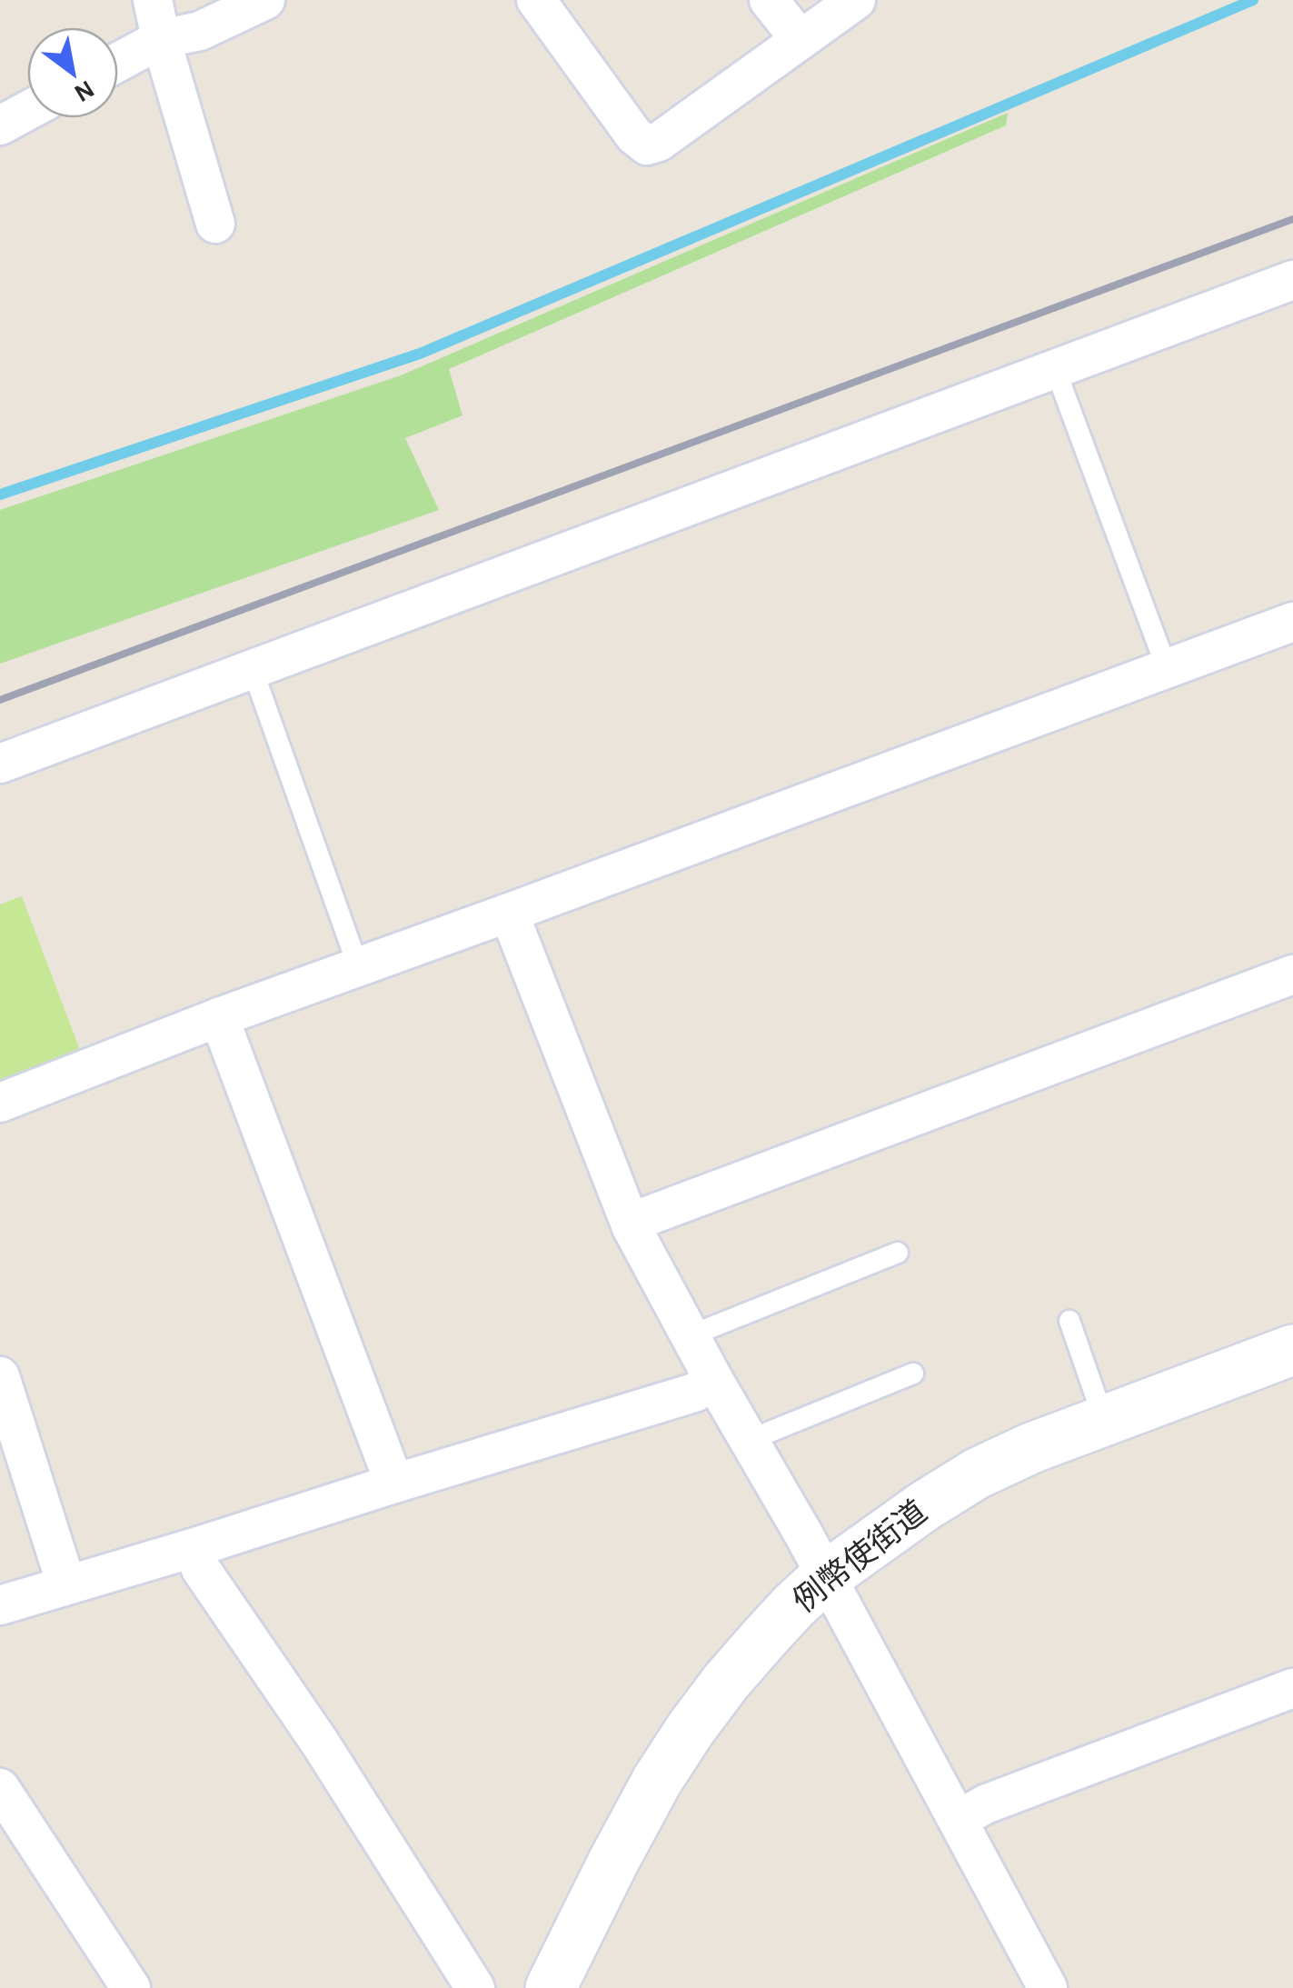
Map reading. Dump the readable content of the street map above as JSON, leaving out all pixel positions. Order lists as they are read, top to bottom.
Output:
{
  "streets": {
    "main road": ["例幣使街道"]
  },
  "north": "bottom right"
}
